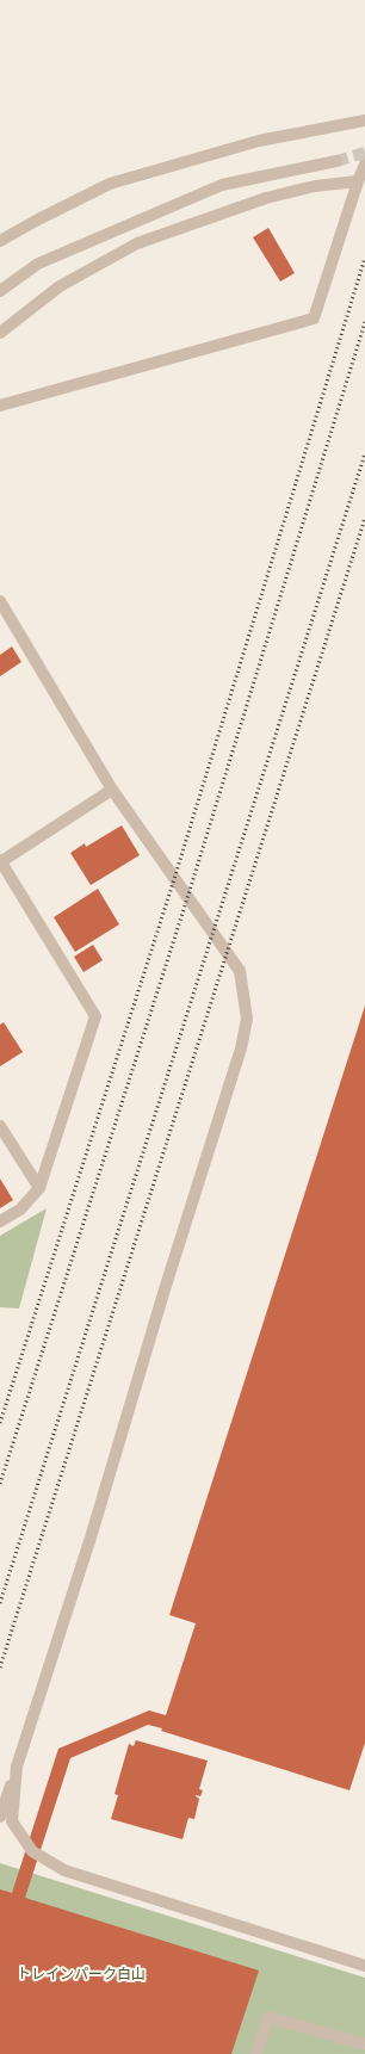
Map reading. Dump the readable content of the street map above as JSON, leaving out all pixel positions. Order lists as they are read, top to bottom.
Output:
{
  "parks": ["トレインパーク白山"]
}
